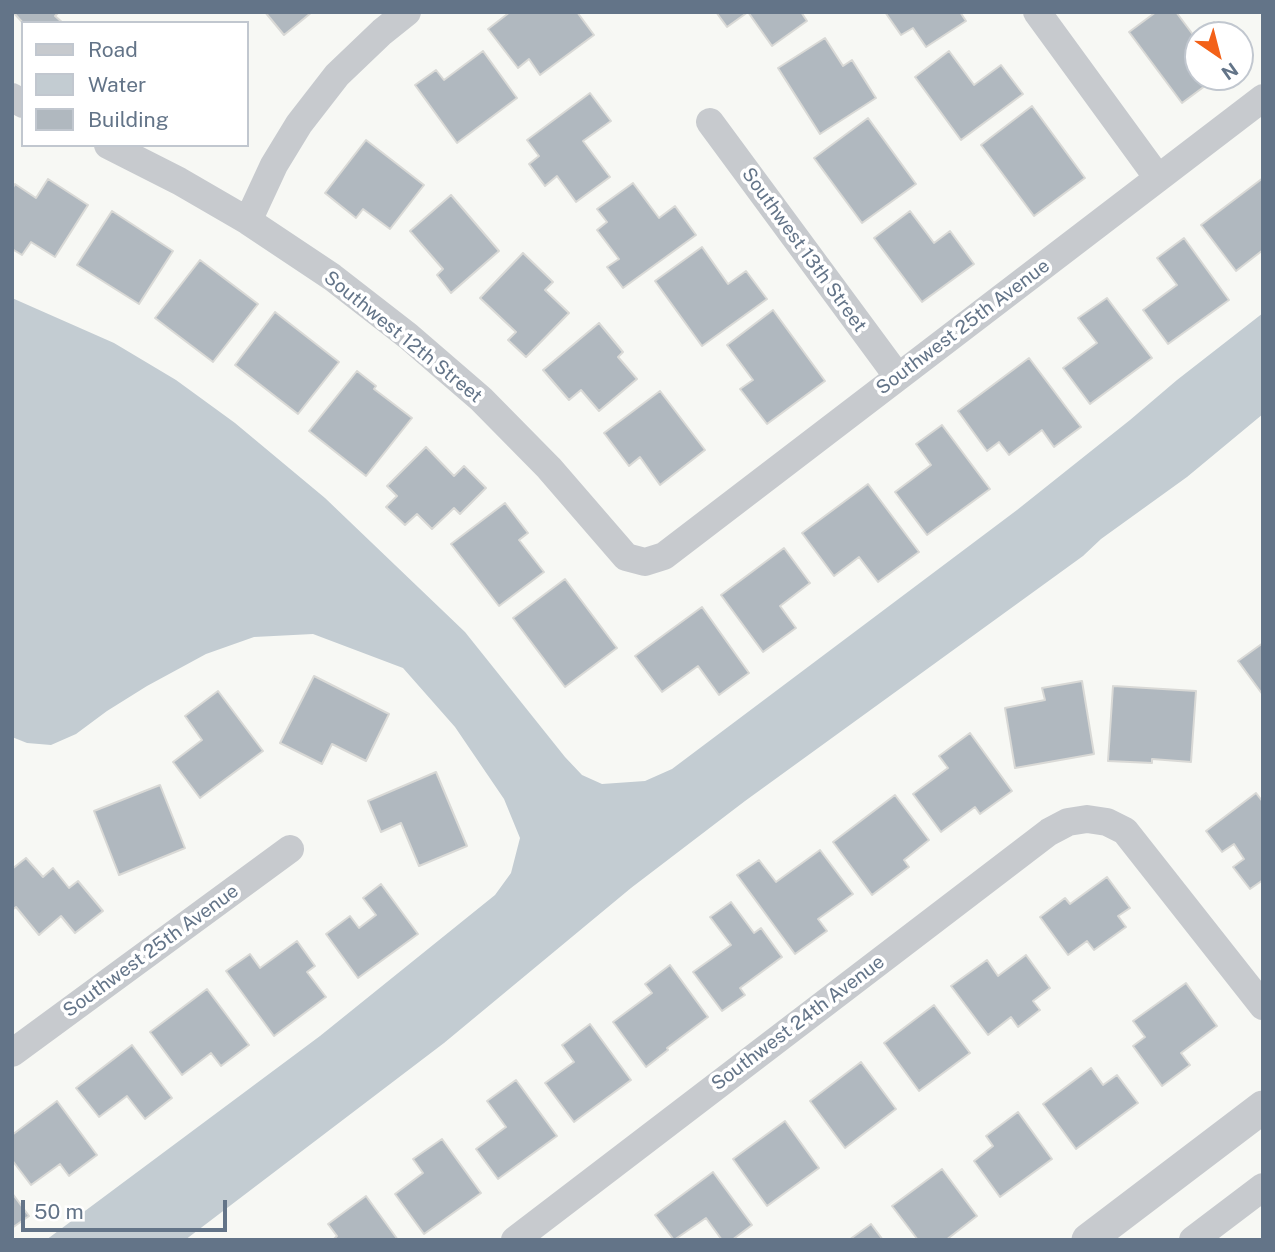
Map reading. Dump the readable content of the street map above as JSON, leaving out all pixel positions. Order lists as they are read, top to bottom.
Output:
{
  "streets": {
    "street": [
      "Southwest 13th Street",
      "Southwest 25th Avenue",
      "Southwest 12th Street",
      "Southwest 24th Avenue"
    ]
  },
  "crossings": [
    ["Southwest 13th Street", "Southwest 25th Avenue"],
    ["Southwest 25th Avenue", "Southwest 12th Street"]
  ],
  "legend": ["Road", "Water", "Building"],
  "scale_bar": "50 m",
  "north": "bottom right"
}
